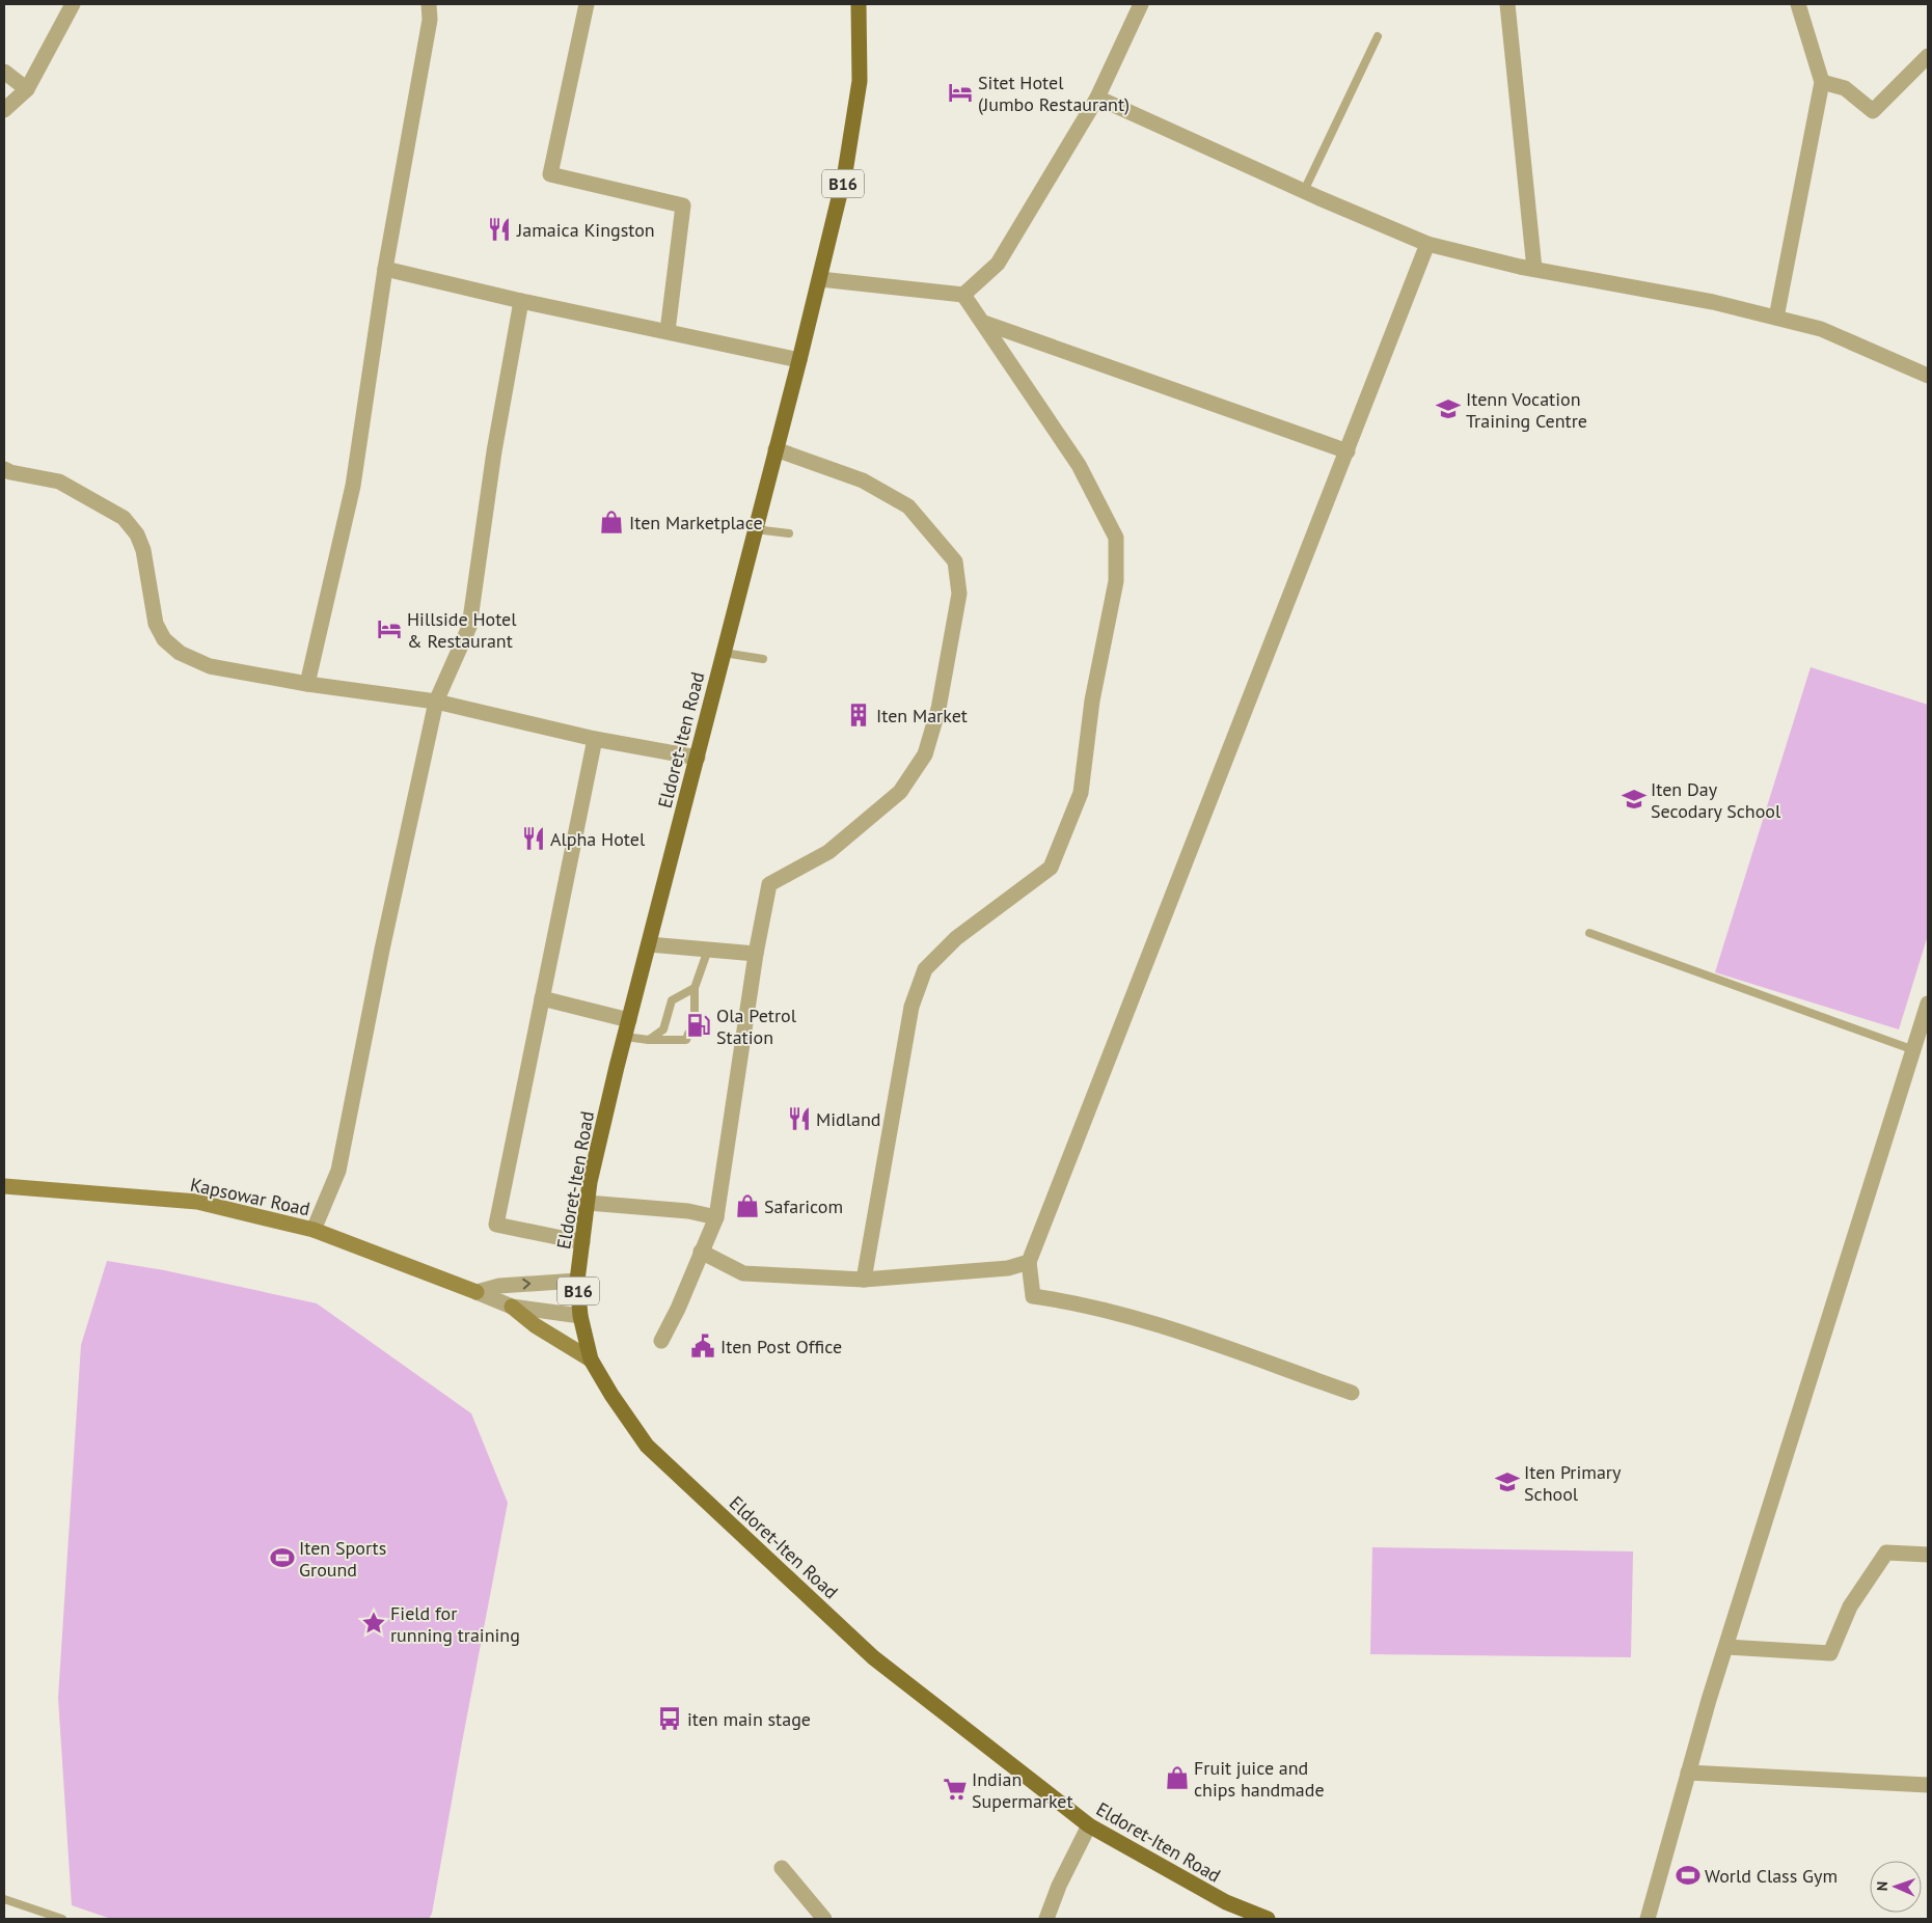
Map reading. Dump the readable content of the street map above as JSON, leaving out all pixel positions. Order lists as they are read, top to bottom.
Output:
{
  "streets": {
    "main road": ["B16", "Eldoret-Iten Road", "Kapsowar Road"]
  },
  "crossings": [
    ["B16", "Eldoret-Iten Road"],
    ["Eldoret-Iten Road", "Kapsowar Road"]
  ],
  "places": {
    "hotel": ["Sitet Hotel (Jumbo Restaurant)", "Hillside Hotel & Restaurant"],
    "restaurant": ["Jamaica Kingston", "Alpha Hotel", "Midland"],
    "school or university": ["Itenn Vocation Training Centre", "Iten Day Secodary School", "Iten Primary School"],
    "shop": ["Iten Marketplace", "Safaricom", "Fruit juice and chips handmade"],
    "building": ["Iten Market"],
    "fuel station": ["Ola Petrol Station"],
    "public building": ["Iten Post Office"],
    "sports": ["Iten Sports Ground", "World Class Gym"],
    "place": ["Field for running training"],
    "bus stop": ["iten main stage"],
    "supermarket": ["Indian Supermarket"]
  },
  "north": "left"
}
